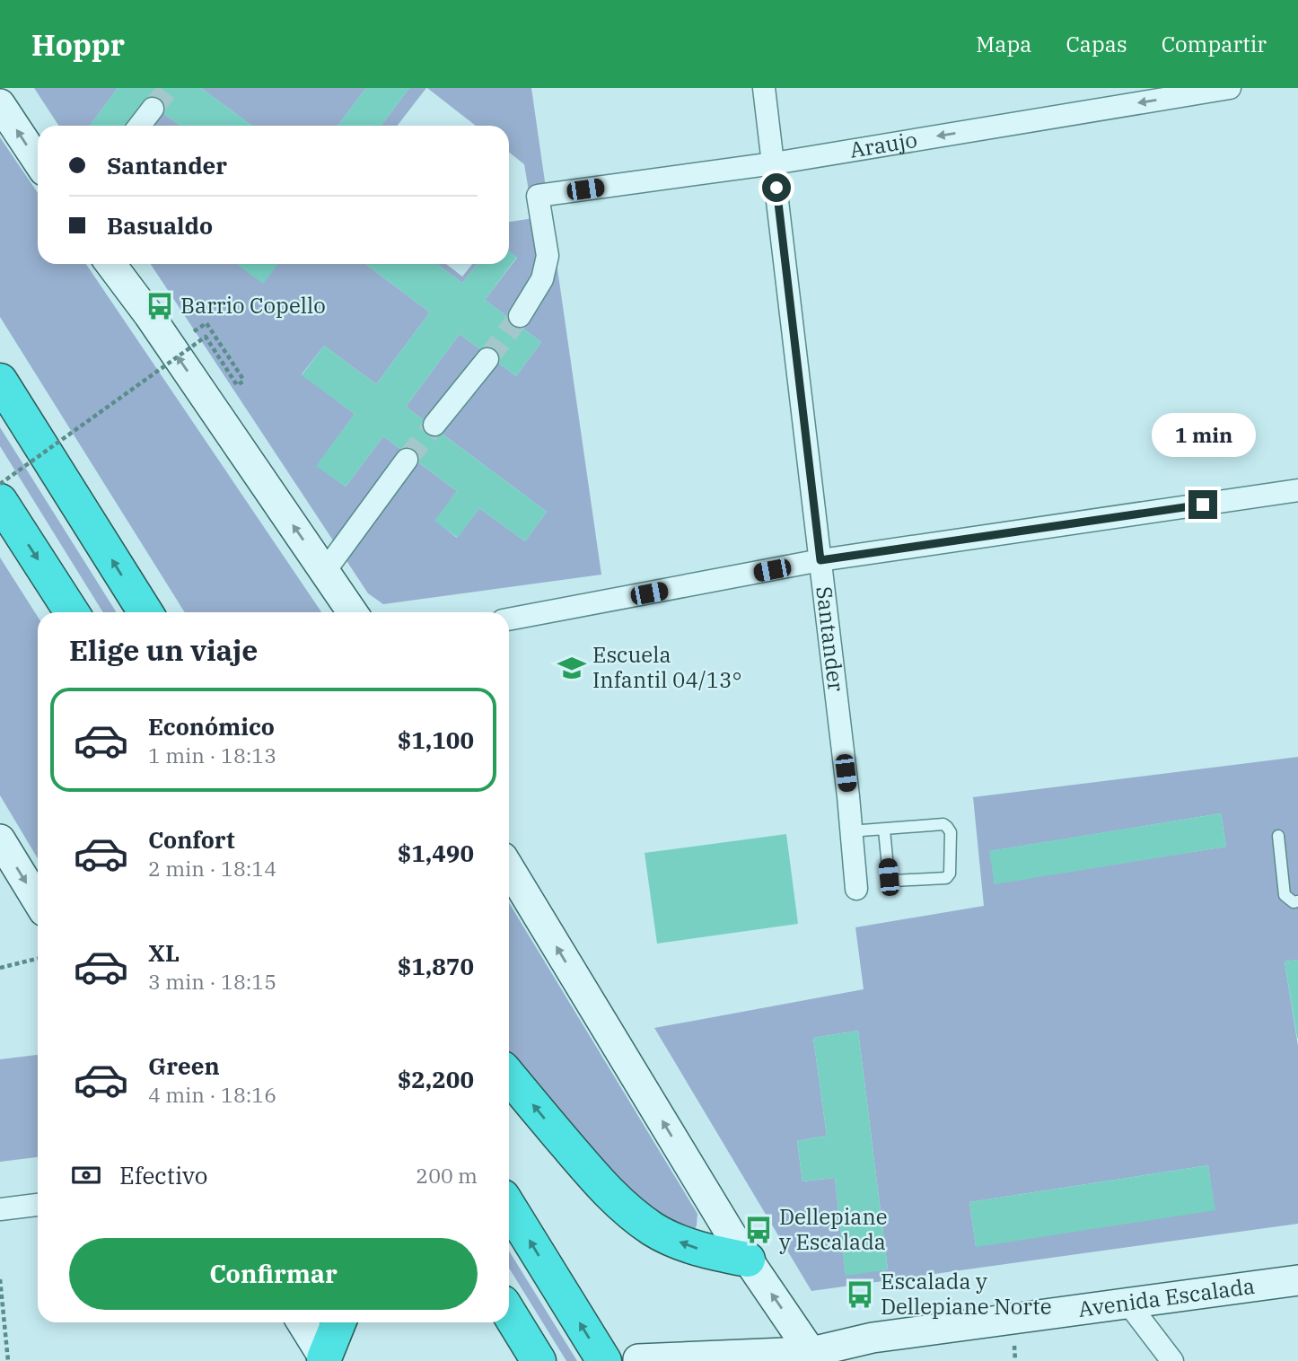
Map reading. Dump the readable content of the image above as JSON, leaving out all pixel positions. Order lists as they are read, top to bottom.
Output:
{
  "streets": {
    "street": ["Araujo", "Santander", "Avenida Escalada"]
  },
  "crossings": [
    ["Araujo", "Santander"]
  ],
  "one_way": ["Araujo"],
  "places": {
    "bus stop": ["Barrio Copello", "Dellepiane y Escalada", "Escalada y Dellepiane Norte"],
    "school or university": ["Escuela Infantil 04/13°"]
  },
  "page": {
    "header": "Hoppr",
    "nav": ["Mapa", "Capas", "Compartir"],
    "banner": ["Santander", "Basualdo"],
    "bubble": "1 min",
    "heading": "Elige un viaje",
    "list": [
      {
        "name": "Económico",
        "note": "1 min · 18:13",
        "value": "$1,100"
      },
      {
        "name": "Confort",
        "note": "2 min · 18:14",
        "value": "$1,490"
      },
      {
        "name": "XL",
        "note": "3 min · 18:15",
        "value": "$1,870"
      },
      {
        "name": "Green",
        "note": "4 min · 18:16",
        "value": "$2,200"
      }
    ],
    "pay": ["Efectivo", "200 m"],
    "buttons": "Confirmar"
  }
}
